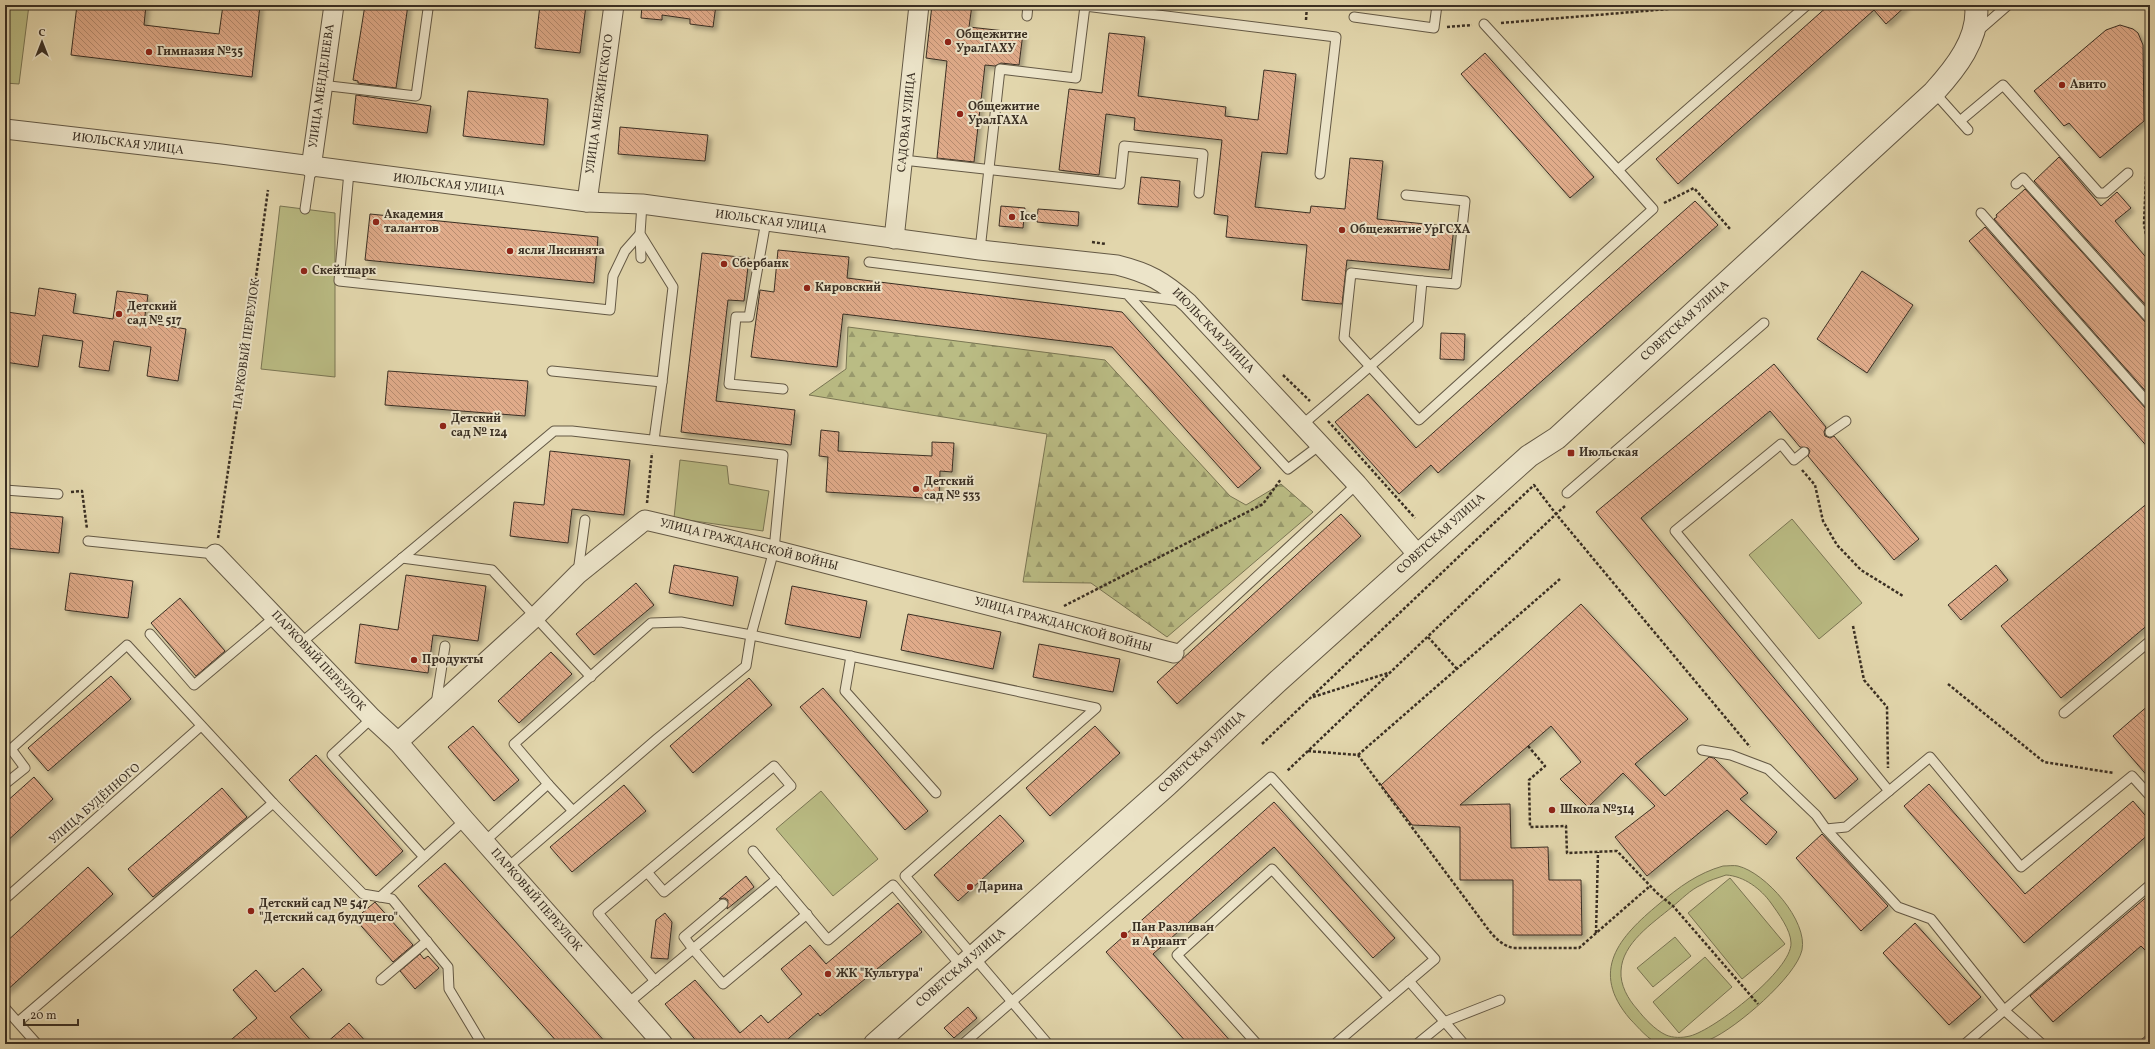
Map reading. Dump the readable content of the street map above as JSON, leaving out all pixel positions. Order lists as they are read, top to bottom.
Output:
{
  "streets": {
    "street": [
      "УЛИЦА МЕНДЕЛЕЕВА",
      "УЛИЦА МЕНЖИНСКОГО",
      "САДОВАЯ УЛИЦА",
      "ИЮЛЬСКАЯ УЛИЦА",
      "СОВЕТСКАЯ УЛИЦА",
      "ПАРКОВЫЙ ПЕРЕУЛОК",
      "УЛИЦА ГРАЖДАНСКОЙ ВОЙНЫ"
    ],
    "lane": ["УЛИЦА БУДЁННОГО"]
  },
  "crossings": [
    ["УЛИЦА МЕНДЕЛЕЕВА", "ИЮЛЬСКАЯ УЛИЦА"],
    ["УЛИЦА МЕНЖИНСКОГО", "ИЮЛЬСКАЯ УЛИЦА"],
    ["САДОВАЯ УЛИЦА", "ИЮЛЬСКАЯ УЛИЦА"],
    ["ИЮЛЬСКАЯ УЛИЦА", "СОВЕТСКАЯ УЛИЦА"],
    ["ПАРКОВЫЙ ПЕРЕУЛОК", "УЛИЦА ГРАЖДАНСКОЙ ВОЙНЫ"]
  ],
  "places": {
    "other": [
      "Общежитие УралГАХУ",
      "Гимназия №35",
      "Авито",
      "Общежитие УралГАХА",
      "Ice",
      "Академия талантов",
      "Общежитие УрГСХА",
      "ясли Лисинята",
      "Сбербанк",
      "Скейтпарк",
      "Кировский",
      "Детский сад № 517",
      "Детский сад № 124",
      "Детский сад № 533",
      "Продукты",
      "Школа №314",
      "Дарина",
      "Детский сад № 547 \"Детский сад будущего\"",
      "Пан Разливан и Ариант",
      "ЖК \"Культура\""
    ],
    "transit": ["Июльская"]
  },
  "scale_bar": "20 m",
  "north": "top"
}
